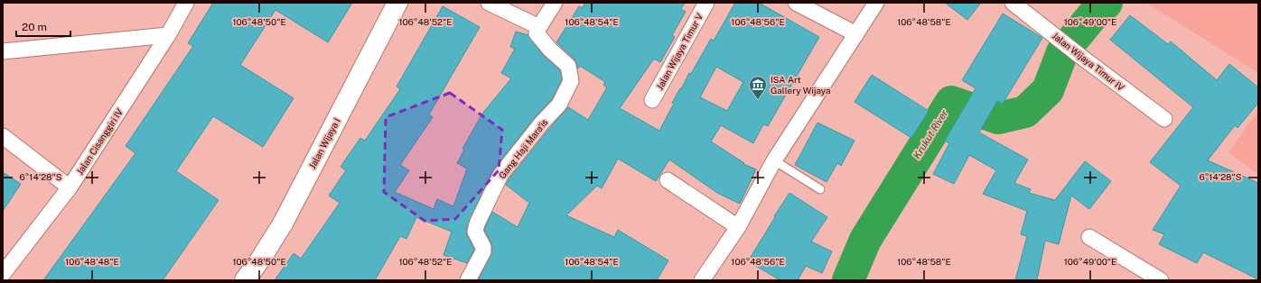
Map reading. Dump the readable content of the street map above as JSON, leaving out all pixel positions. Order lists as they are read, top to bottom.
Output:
{
  "streets": {
    "main road": ["Jalan Wijaya I"],
    "street": [
      "Jalan Wijaya Timur V",
      "Jalan Wijaya Timur IV",
      "Jalan Cisanggiri IV",
      "Gang Haji Mara'is"
    ]
  },
  "water": ["Krukut River"],
  "places": {
    "museum": ["ISA Art Gallery Wijaya"]
  },
  "scale_bar": "20 m",
  "coordinates": [
    "106°48'50\"E",
    "106°48'52\"E",
    "106°48'54\"E",
    "106°48'56\"E",
    "106°48'58\"E",
    "106°49'00\"E",
    "6°14'28\"S",
    "106°48'48\"E"
  ]
}
